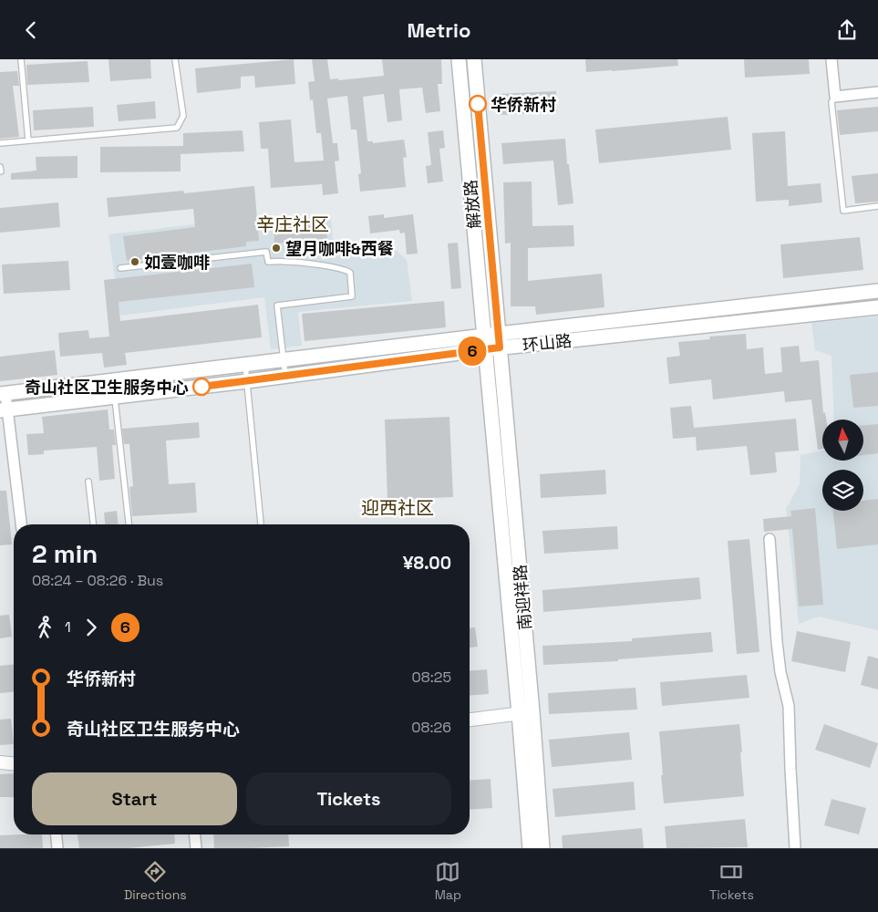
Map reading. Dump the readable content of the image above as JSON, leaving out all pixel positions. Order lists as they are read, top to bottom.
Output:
{
  "streets": {
    "main road": ["解放路", "环山路", "南迎祥路"]
  },
  "crossings": [
    ["解放路", "环山路"],
    ["解放路", "南迎祥路"],
    ["环山路", "南迎祥路"]
  ],
  "districts": ["辛庄社区", "迎西社区"],
  "places": [
    "华侨新村",
    "望月咖啡&西餐",
    "如壹咖啡",
    "奇山社区卫生服务中心"
  ],
  "lines": ["bus line 6"],
  "north": "top",
  "page": {
    "header": "Metrio",
    "on_map": "6",
    "heading": ["2 min", "08:24 – 08:26 · Bus", "¥8.00"],
    "legs": ["1", "6"],
    "list": [
      {
        "name": "华侨新村",
        "value": "08:25"
      },
      {
        "name": "奇山社区卫生服务中心",
        "value": "08:26"
      }
    ],
    "buttons": ["Start", "Tickets"],
    "tabs": ["Directions", "Map", "Tickets"]
  }
}
